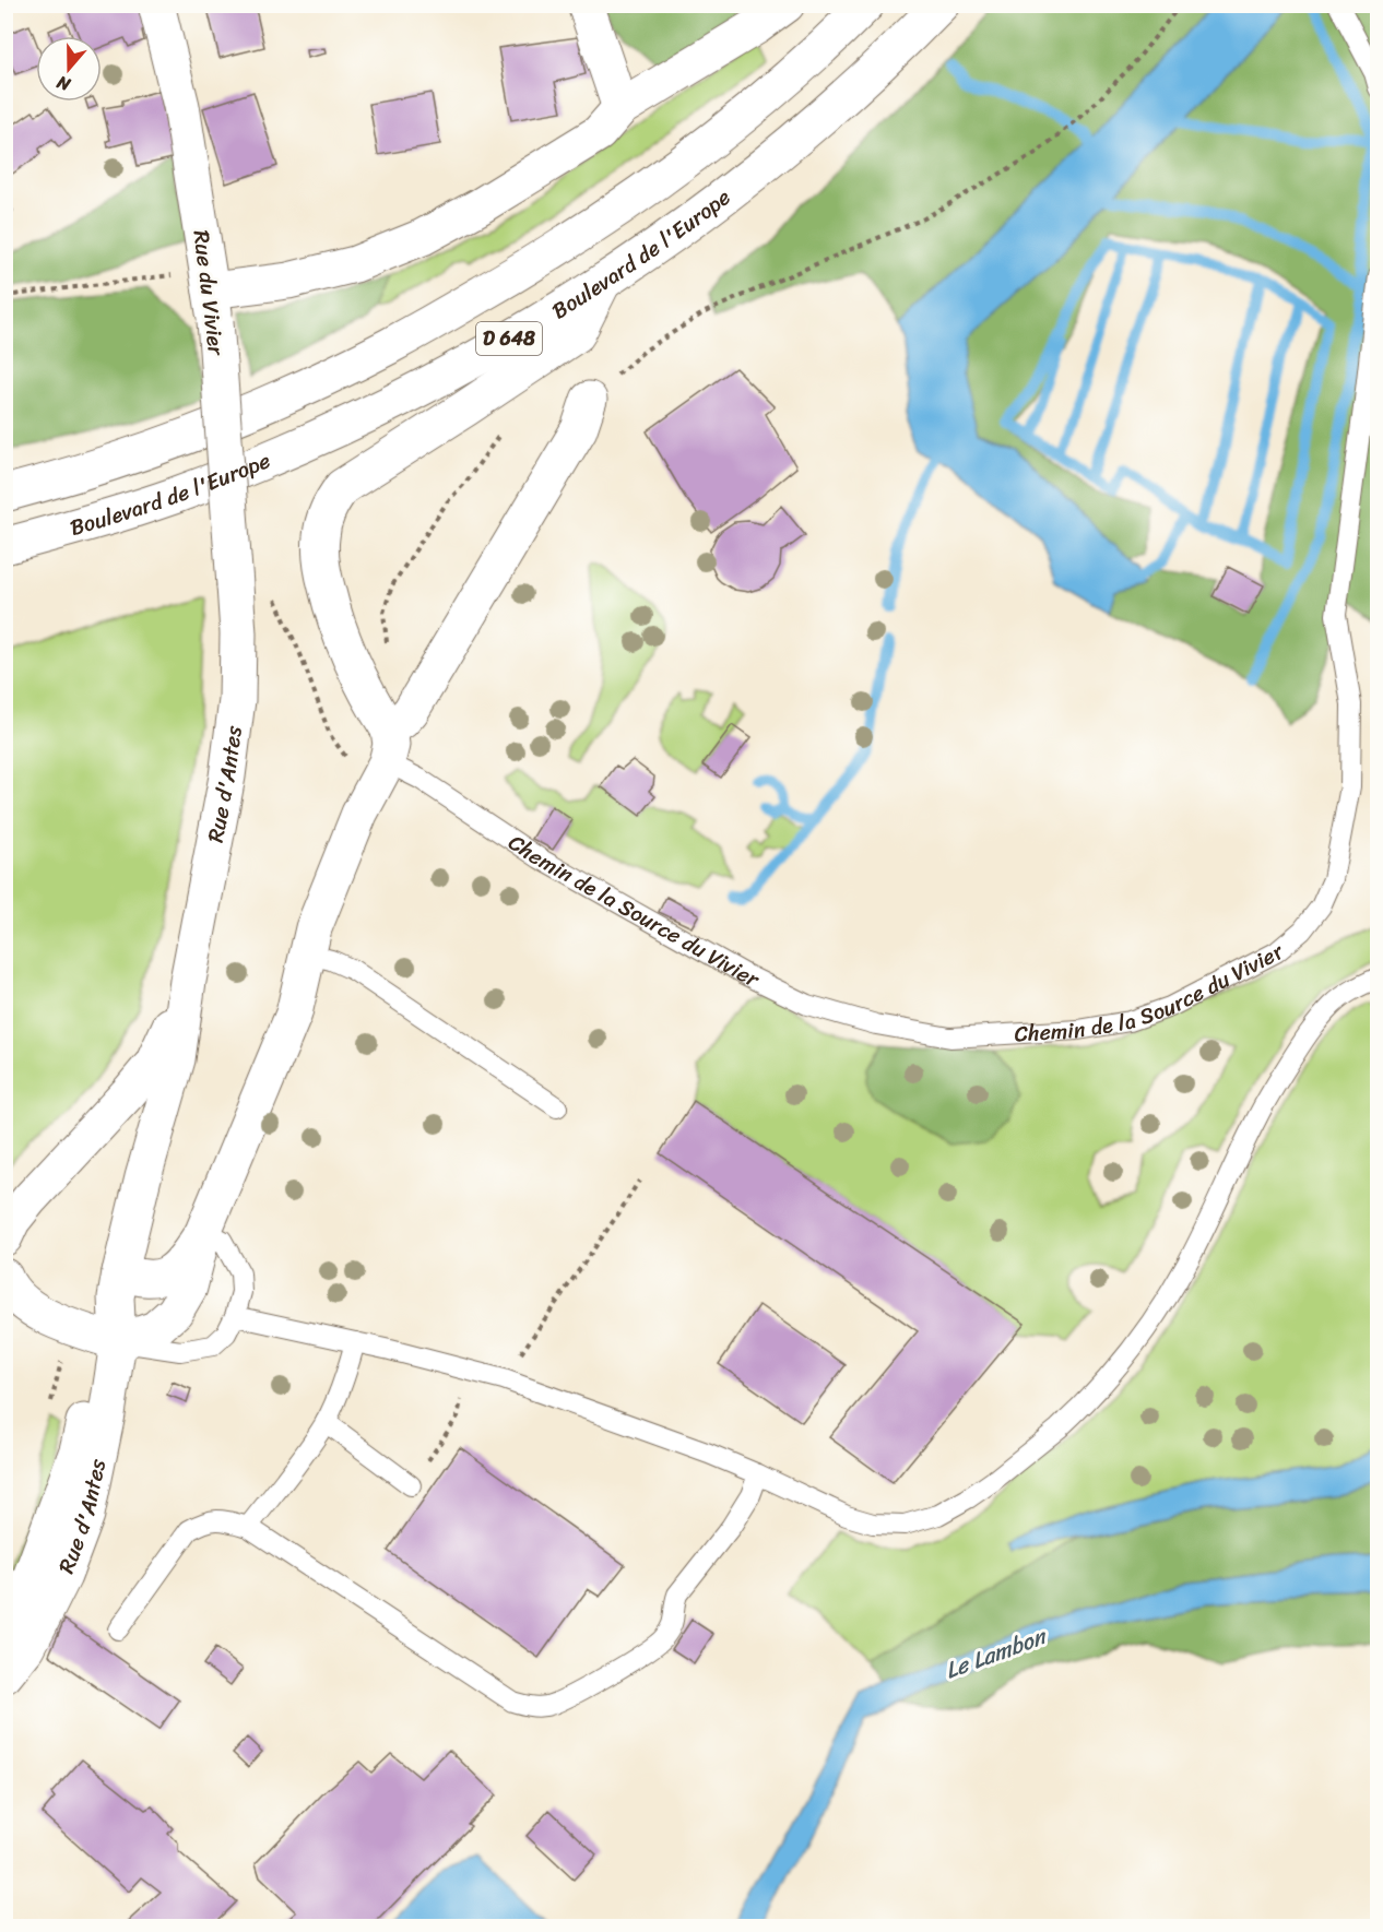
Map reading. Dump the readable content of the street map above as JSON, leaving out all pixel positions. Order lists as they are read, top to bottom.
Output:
{
  "streets": {
    "main road": [
      "Boulevard de l'Europe",
      "Rue du Vivier",
      "D 648",
      "Rue d'Antes"
    ],
    "lane": ["Chemin de la Source du Vivier"]
  },
  "crossings": [
    ["Rue du Vivier", "Rue d'Antes"]
  ],
  "water": ["Le Lambon"],
  "north": "bottom"
}
